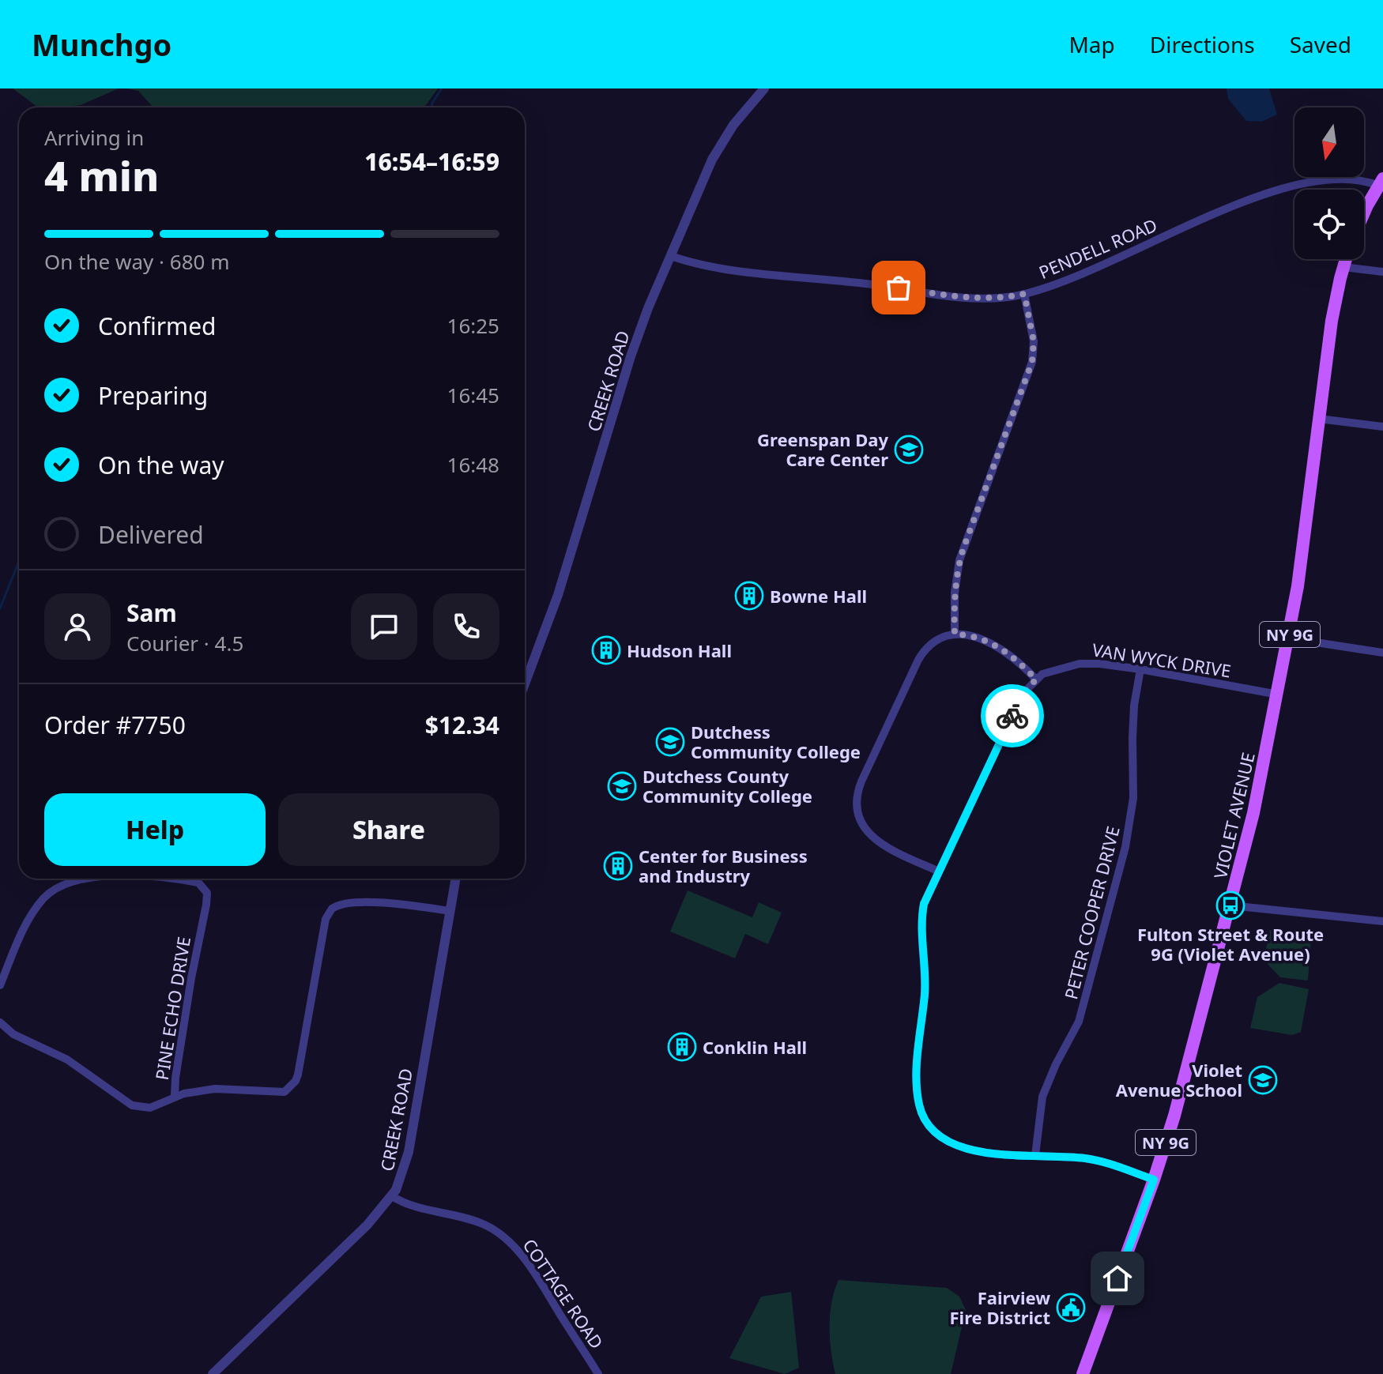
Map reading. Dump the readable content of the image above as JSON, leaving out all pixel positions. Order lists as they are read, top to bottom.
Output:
{
  "streets": {
    "main road": ["NY 9G", "VIOLET AVENUE"],
    "street": [
      "PENDELL ROAD",
      "CREEK ROAD",
      "VAN WYCK DRIVE",
      "PETER COOPER DRIVE",
      "PINE ECHO DRIVE",
      "COTTAGE ROAD"
    ]
  },
  "crossings": [
    ["PENDELL ROAD", "CREEK ROAD"],
    ["CREEK ROAD", "PINE ECHO DRIVE"],
    ["CREEK ROAD", "COTTAGE ROAD"],
    ["VAN WYCK DRIVE", "VIOLET AVENUE"],
    ["VAN WYCK DRIVE", "PETER COOPER DRIVE"]
  ],
  "places": {
    "school or university": [
      "Greenspan Day Care Center",
      "Dutchess Community College",
      "Dutchess County Community College",
      "Violet Avenue School"
    ],
    "building": [
      "Bowne Hall",
      "Hudson Hall",
      "Center for Business and Industry",
      "Conklin Hall"
    ],
    "bus stop": ["Fulton Street & Route 9G (Violet Avenue)"],
    "public building": ["Fairview Fire District"]
  },
  "north": "bottom",
  "page": {
    "header": "Munchgo",
    "nav": ["Map", "Directions", "Saved"],
    "heading": ["4 min", "Arriving in", "16:54–16:59"],
    "panel": [
      "Sam",
      "Courier · 4.5",
      "Order #7750",
      "$12.34"
    ],
    "bar": "On the way · 680 m",
    "list": [
      ["Confirmed", "16:25"],
      ["Preparing", "16:45"],
      ["On the way", "16:48"],
      "Delivered"
    ],
    "buttons": ["Help", "Share"]
  }
}
